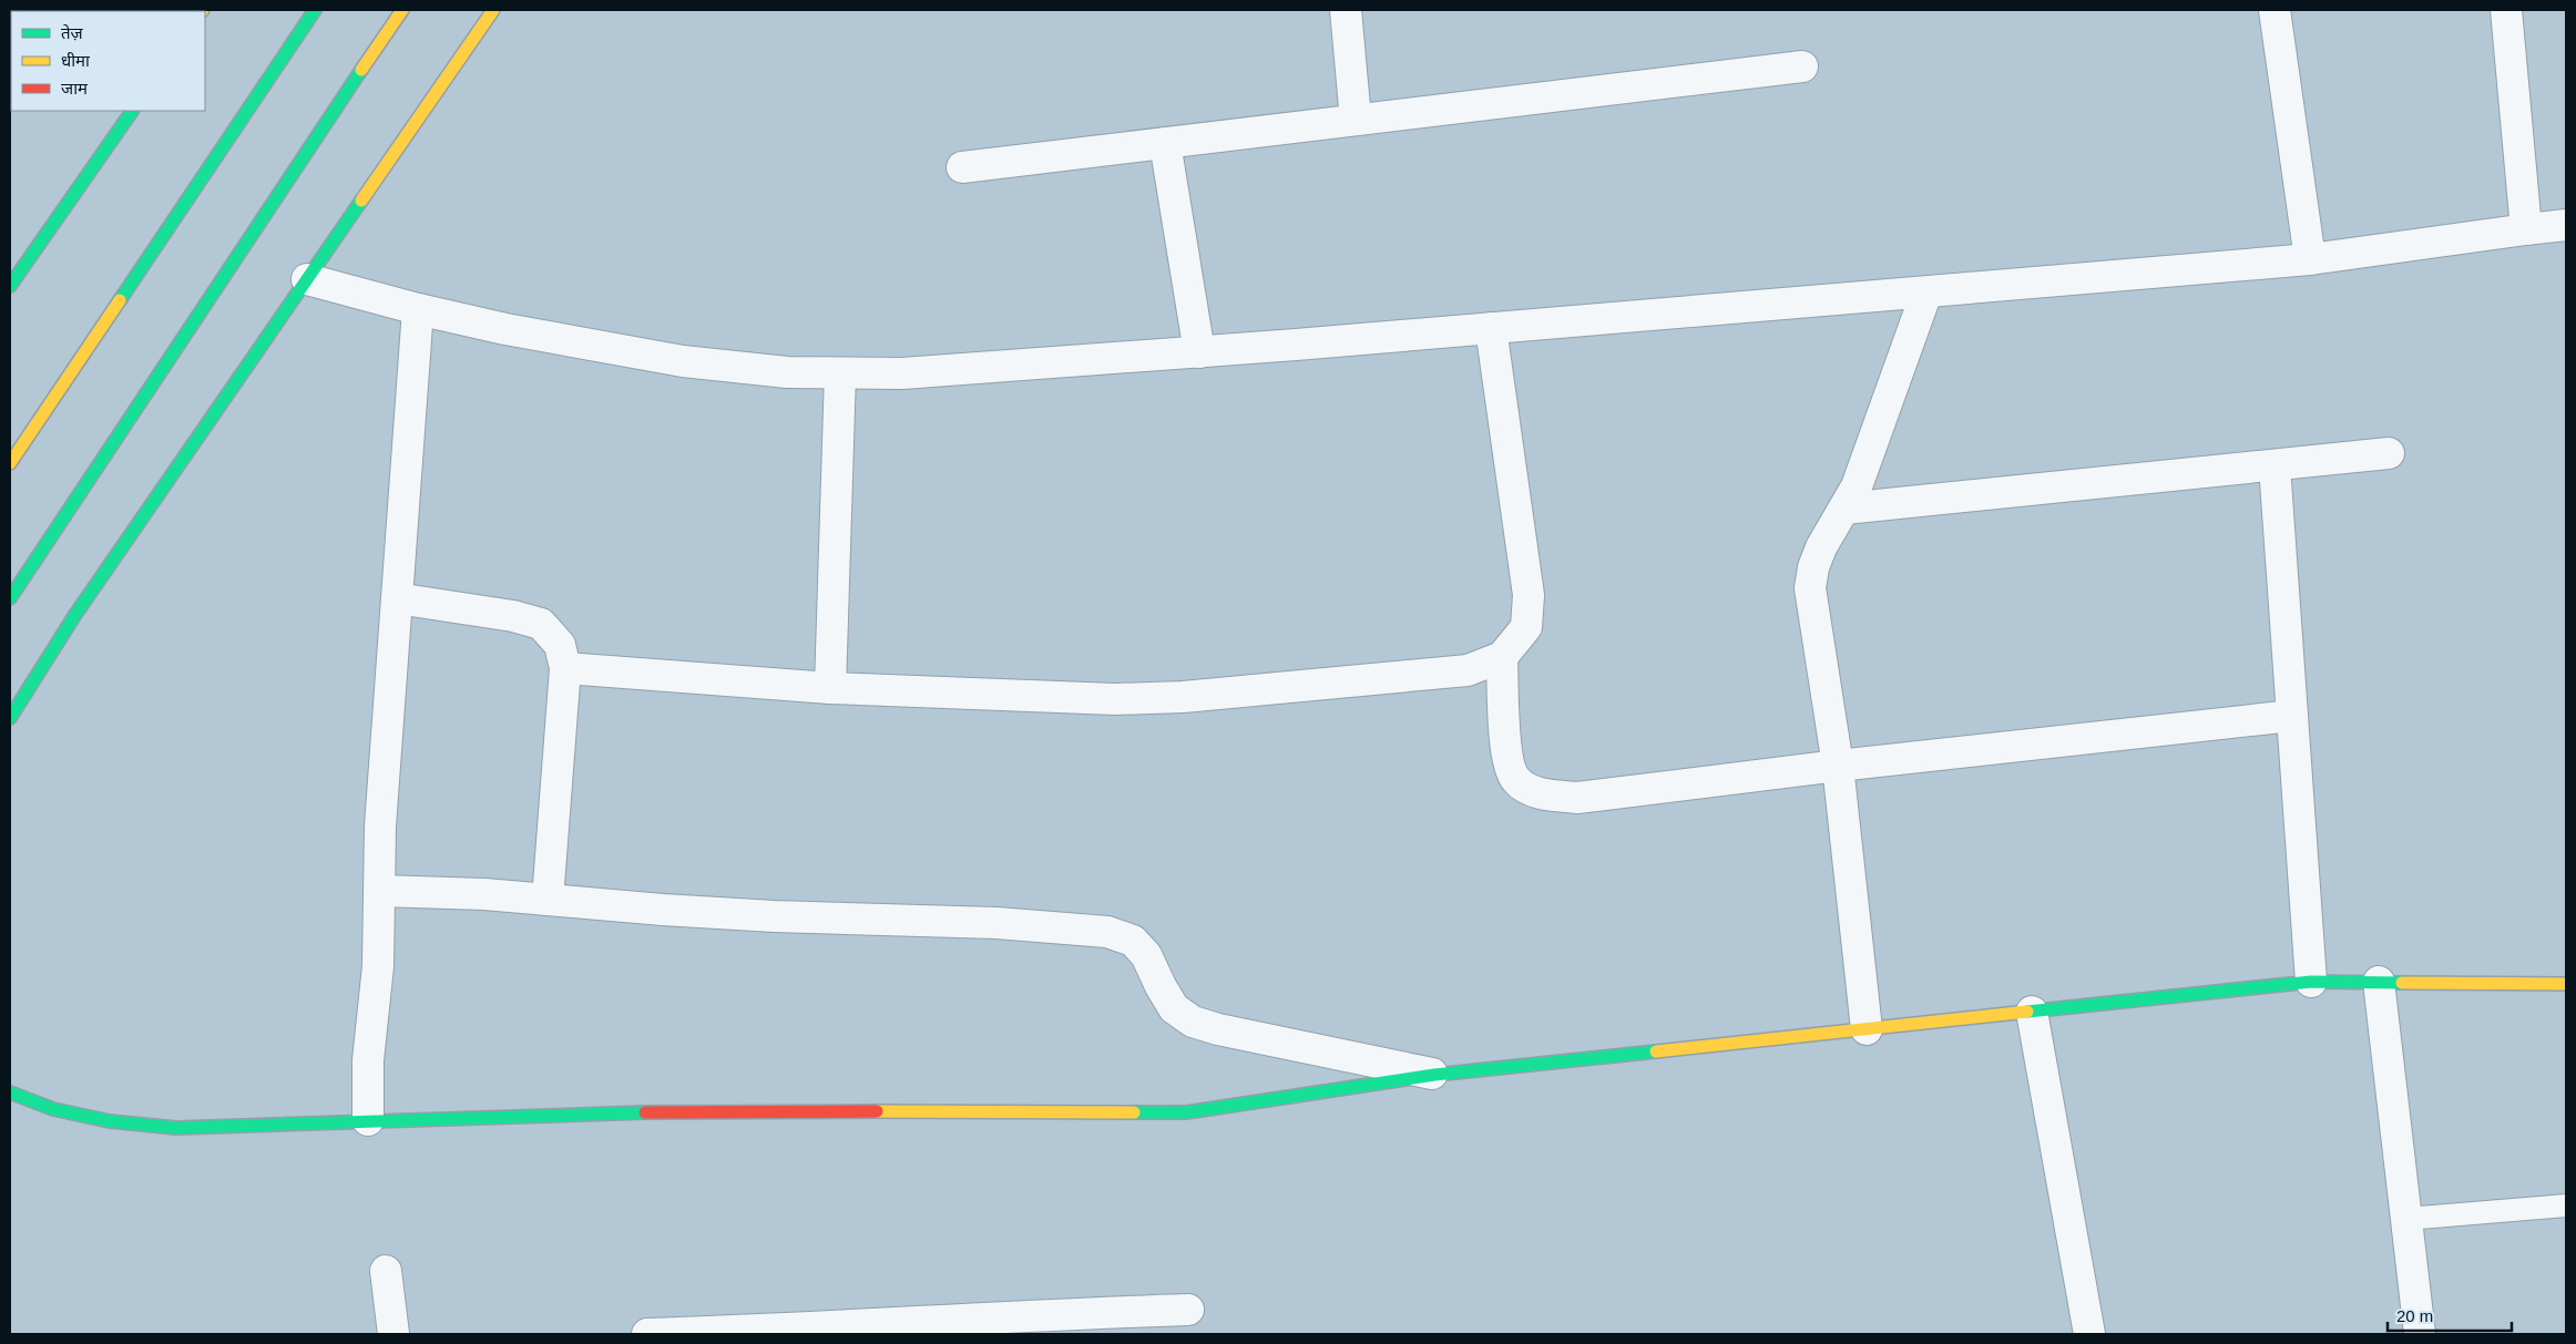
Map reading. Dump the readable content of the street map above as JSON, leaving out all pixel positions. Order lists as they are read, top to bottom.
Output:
{
  "legend": ["तेज़", "धीमा", "जाम"],
  "scale_bar": "20 m"
}
